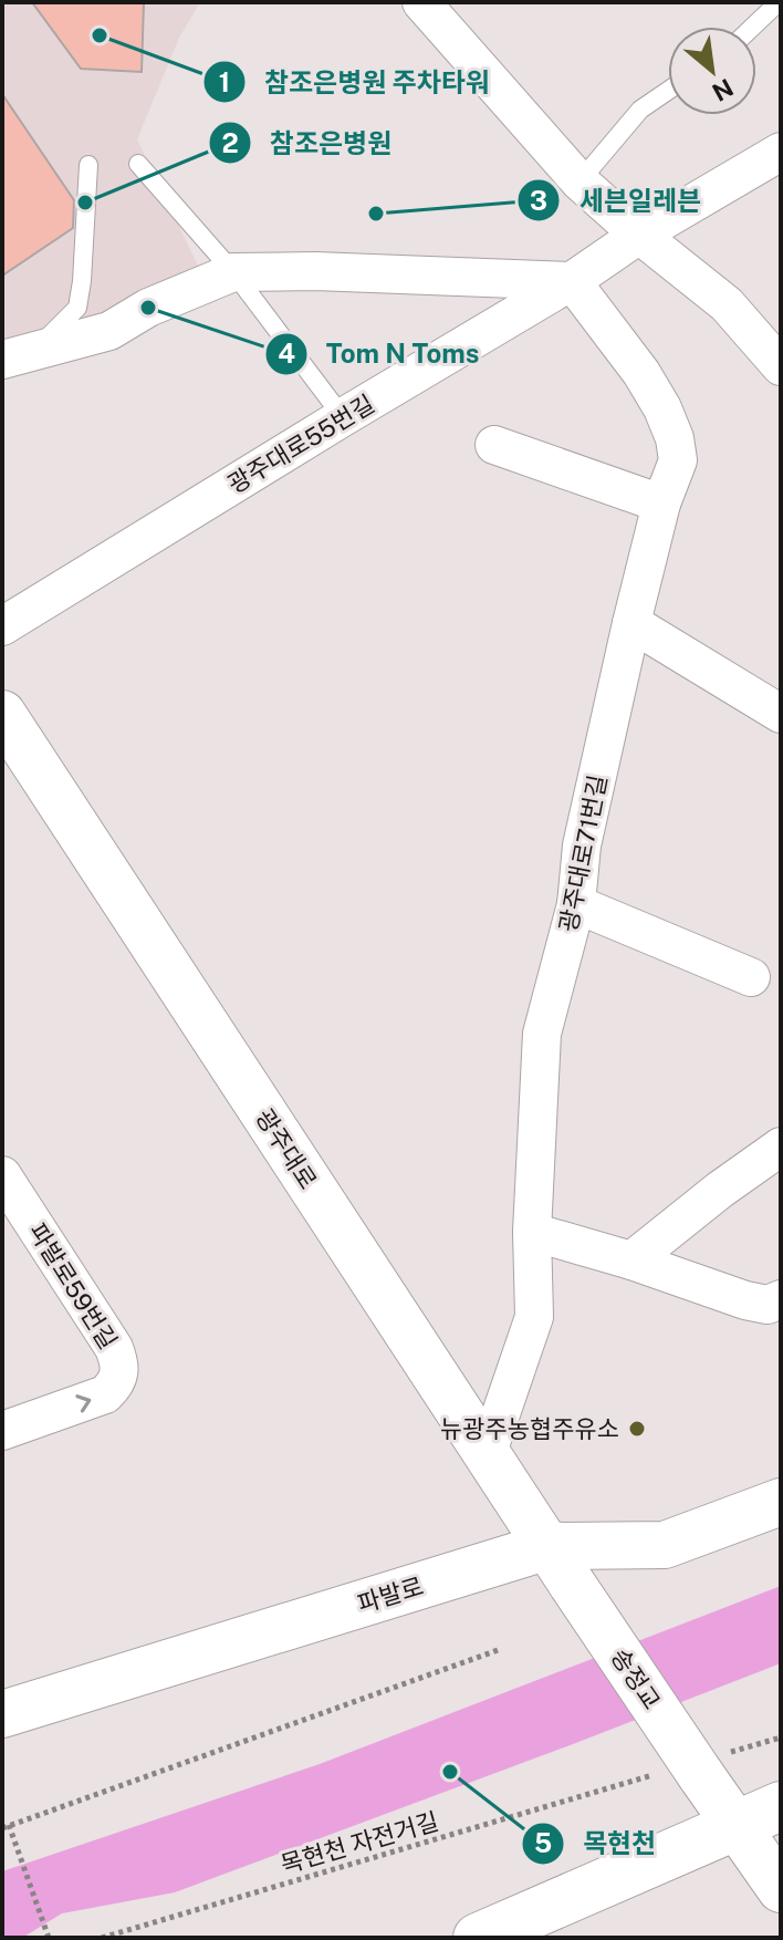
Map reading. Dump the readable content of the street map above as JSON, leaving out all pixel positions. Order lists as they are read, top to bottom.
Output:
{
  "streets": {
    "street": [
      "광주대로55번길",
      "광주대로71번길",
      "광주대로",
      "파발로59번길",
      "파발로",
      "송정교"
    ],
    "path": ["목현천 자전거길"]
  },
  "crossings": [
    ["광주대로55번길", "광주대로71번길"],
    ["광주대로71번길", "광주대로"],
    ["광주대로", "파발로"],
    ["광주대로", "송정교"],
    ["파발로", "송정교"],
    ["송정교", "목현천 자전거길"]
  ],
  "places": [
    "참조은병원 주차타워",
    "참조은병원",
    "세븐일레븐",
    "Tom N Toms",
    "뉴광주농협주유소",
    "목현천"
  ],
  "north": "bottom right"
}
